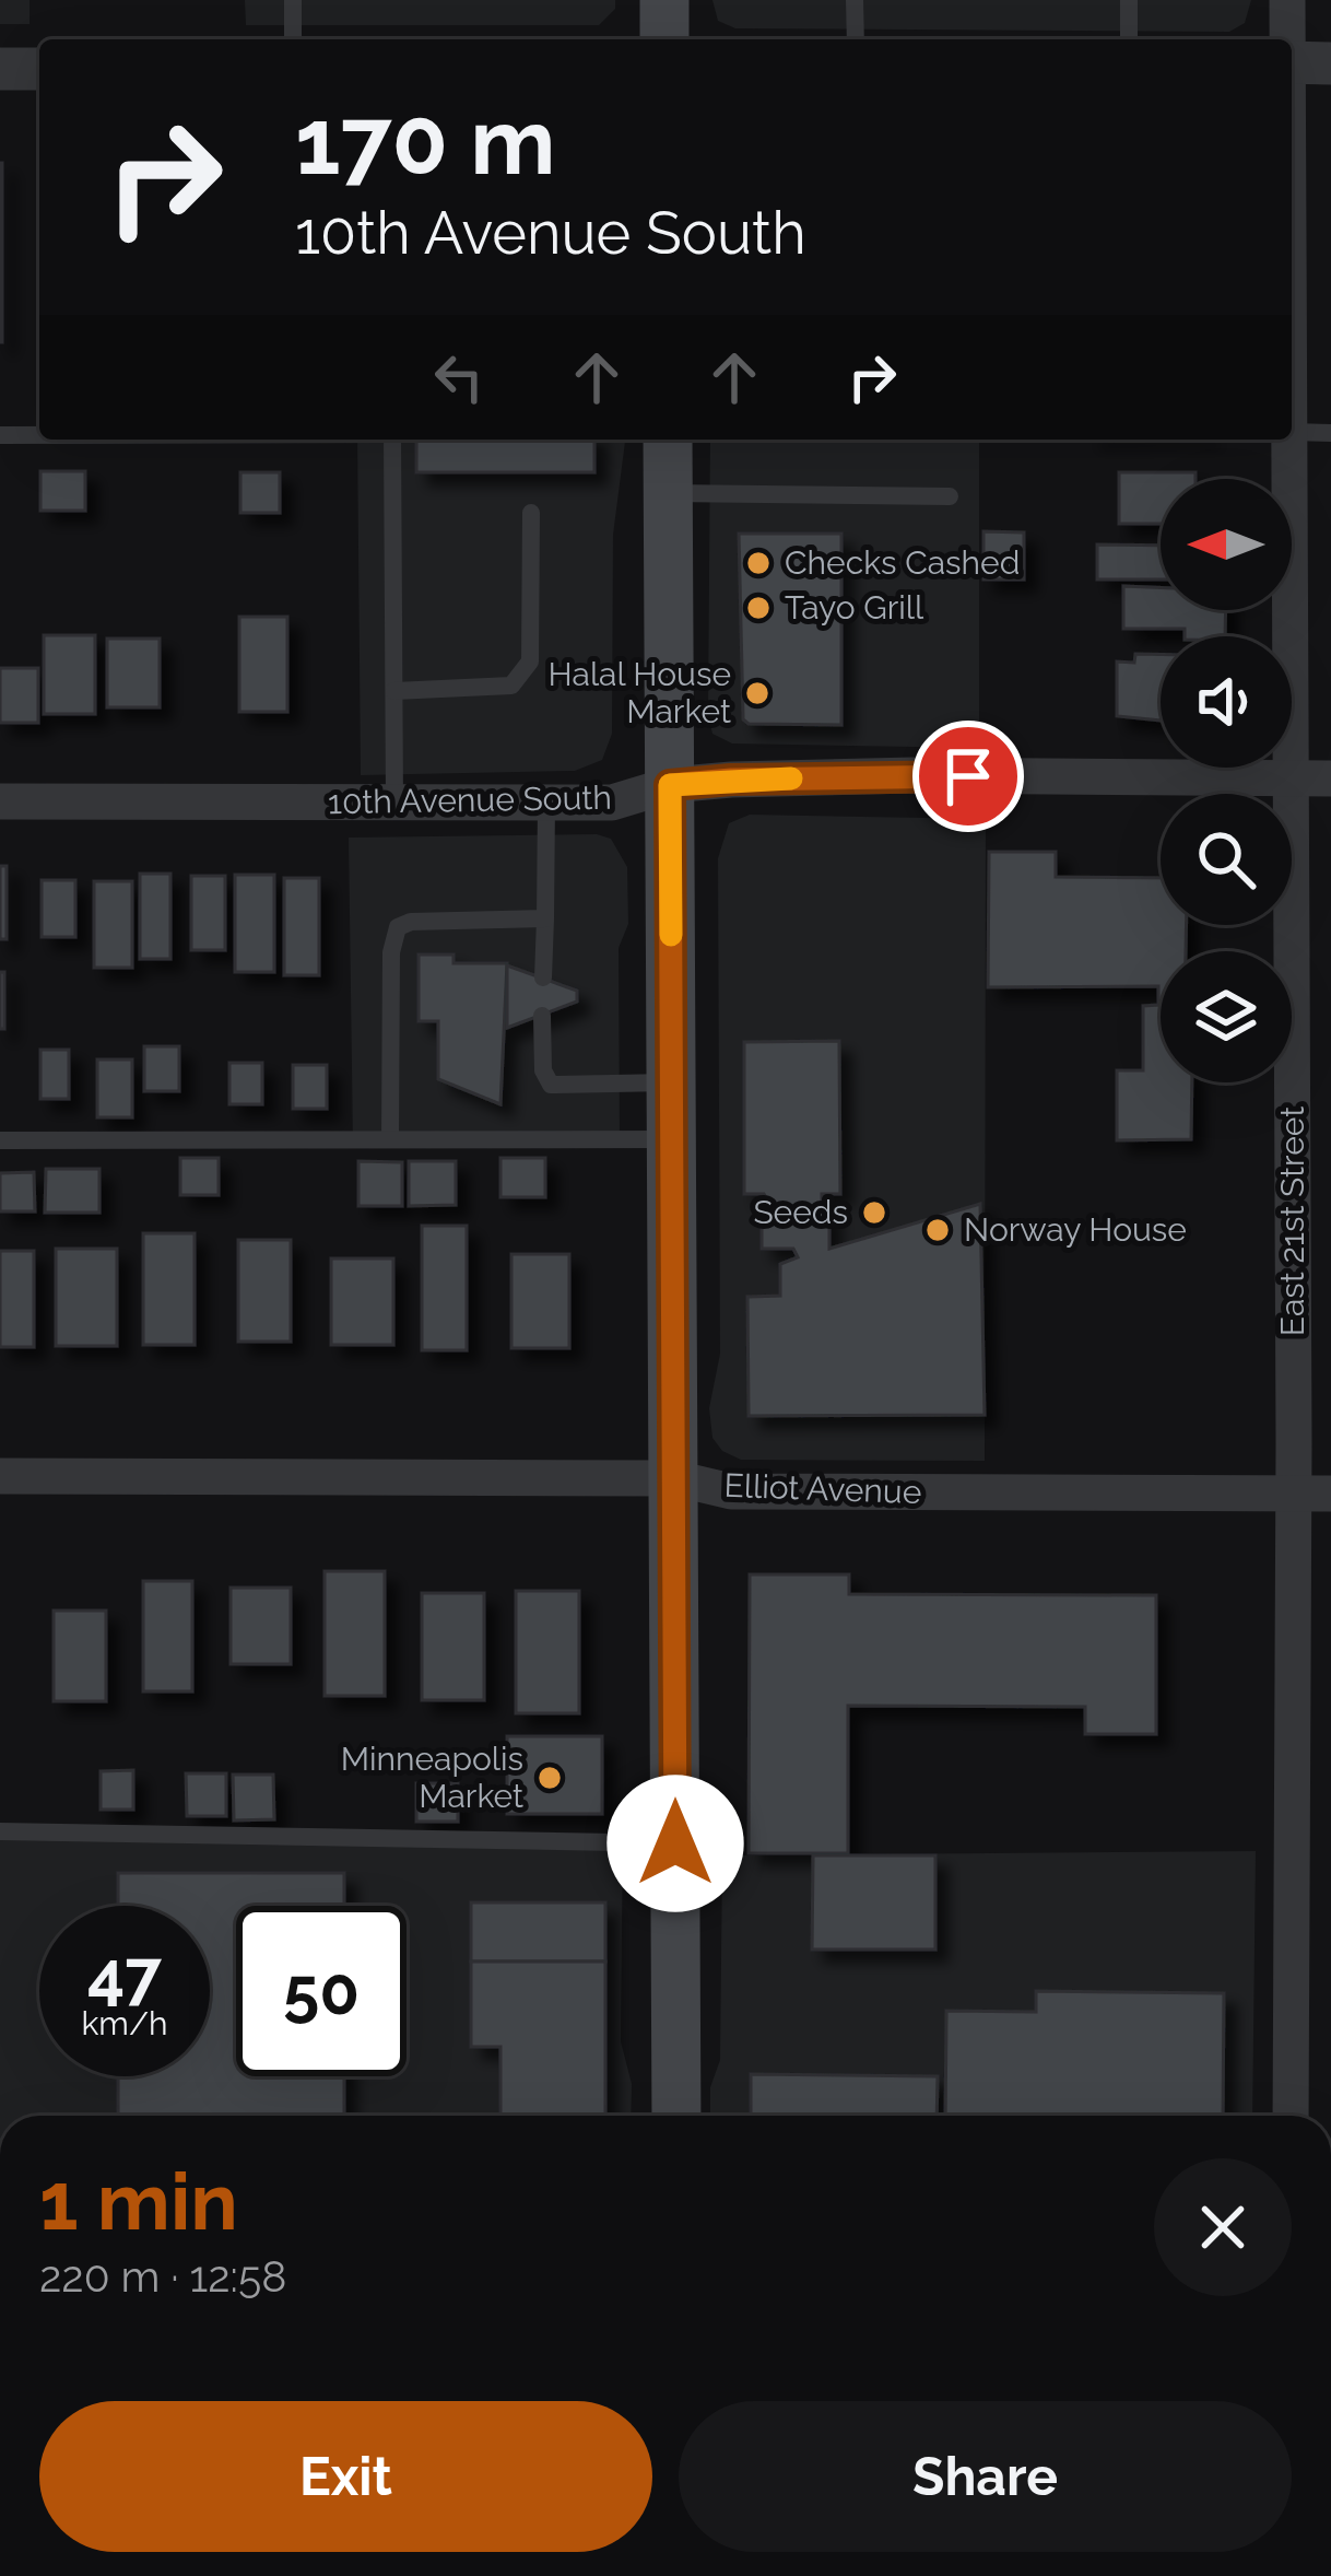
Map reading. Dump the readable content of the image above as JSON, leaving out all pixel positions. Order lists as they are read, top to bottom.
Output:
{
  "streets": {
    "street": ["10th Avenue South", "East 21st Street", "Elliot Avenue"]
  },
  "crossings": [
    ["10th Avenue South", "East 21st Street"],
    ["East 21st Street", "Elliot Avenue"]
  ],
  "places": [
    "Checks Cashed",
    "Tayo Grill",
    "Halal House Market",
    "Seeds",
    "Norway House",
    "Minneapolis Market"
  ],
  "north": "left",
  "page": {
    "turn": ["170 m", "10th Avenue South"],
    "speed": "47 km/h",
    "limit": "50",
    "heading": ["1 min", "220 m · 12:58"],
    "buttons": ["Exit", "Share"]
  }
}
